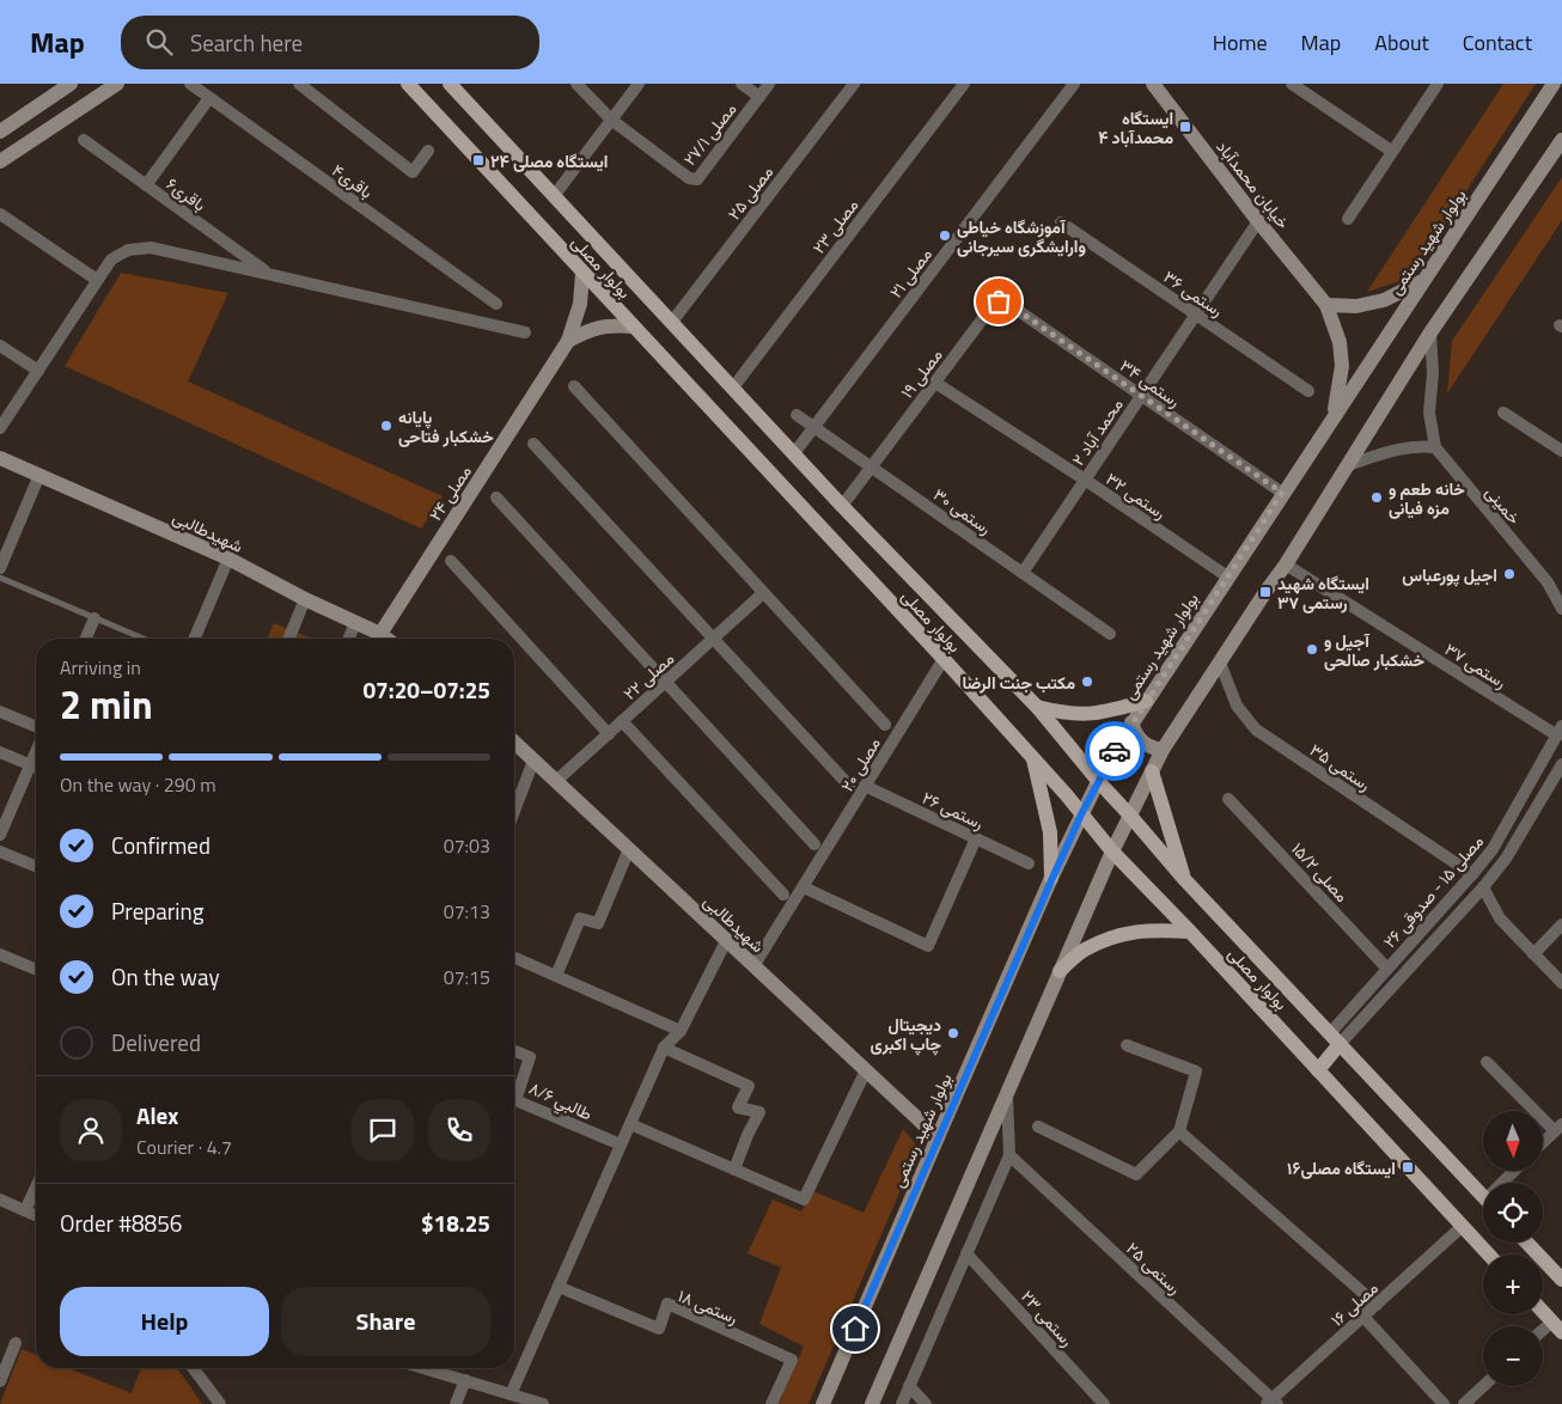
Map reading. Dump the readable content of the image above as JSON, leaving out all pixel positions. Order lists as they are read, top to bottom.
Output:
{
  "streets": {
    "main road": [
      "خیابان محمدآباد",
      "بولوار شهید رستمی",
      "بولوار مصلی",
      "مصلی ۲۴",
      "شهیدطالبی"
    ],
    "street": [
      "مصلی ۲۷/۱",
      "باقری۴",
      "مصلی ۲۵",
      "باقری۶",
      "مصلی ۲۳",
      "مصلی ۲۱",
      "رستمی ۳۶",
      "مصلی ۱۹",
      "رستمی ۳۴",
      "محمد آباد ۲",
      "رستمی ۳۲",
      "خمینی",
      "رستمی ۳۰",
      "رستمی ۳۷",
      "مصلی ۲۲",
      "مصلی ۲۰",
      "رستمی ۳۵",
      "رستمی ۲۶",
      "مصلی ۱۵/۲",
      "مصلی ۱۵ - صدوقی ۲۶",
      "طالبي ۸/۶",
      "رستمی ۲۵",
      "مصلی ۱۶",
      "رستمی ۱۸",
      "رستمی ۲۳"
    ]
  },
  "crossings": [
    ["خیابان محمدآباد", "بولوار شهید رستمی"],
    ["خیابان محمدآباد", "محمد آباد ۲"],
    ["مصلی ۲۵", "بولوار مصلی"],
    ["مصلی ۲۳", "بولوار مصلی"],
    ["بولوار شهید رستمی", "بولوار مصلی"],
    ["بولوار شهید رستمی", "رستمی ۳۴"],
    ["بولوار شهید رستمی", "رستمی ۳۲"],
    ["بولوار شهید رستمی", "شهیدطالبی"],
    ["بولوار مصلی", "مصلی ۲۱"],
    ["بولوار مصلی", "مصلی ۱۹"],
    ["بولوار مصلی", "مصلی ۲۴"],
    ["بولوار مصلی", "مصلی ۲۰"],
    ["بولوار مصلی", "مصلی ۱۵ - صدوقی ۲۶"],
    ["بولوار مصلی", "مصلی ۱۶"],
    ["مصلی ۲۱", "رستمی ۳۰"],
    ["رستمی ۳۶", "محمد آباد ۲"],
    ["مصلی ۱۹", "رستمی ۳۴"],
    ["مصلی ۱۹", "رستمی ۳۲"],
    ["مصلی ۱۹", "رستمی ۳۰"],
    ["رستمی ۳۴", "محمد آباد ۲"],
    ["محمد آباد ۲", "رستمی ۳۲"],
    ["محمد آباد ۲", "رستمی ۳۰"],
    ["مصلی ۲۴", "شهیدطالبی"],
    ["شهیدطالبی", "مصلی ۲۲"],
    ["شهیدطالبی", "مصلی ۲۰"],
    ["رستمی ۳۷", "مصلی ۱۵ - صدوقی ۲۶"],
    ["مصلی ۲۰", "رستمی ۲۶"],
    ["رستمی ۳۵", "مصلی ۱۵ - صدوقی ۲۶"],
    ["مصلی ۱۵/۲", "مصلی ۱۵ - صدوقی ۲۶"],
    ["رستمی ۲۵", "مصلی ۱۶"]
  ],
  "places": {
    "transit": [
      "ایستگاه محمدآباد ۴",
      "ایستگاه مصلی ۲۴",
      "ایستگاه شهید رستمی ۳۷",
      "ایستگاه مصلی۱۶"
    ],
    "other": [
      "آموزشگاه خیاطی وارایشگری سیرجانی",
      "پایانه خشکبار فتاحی",
      "خانه طعم و مزه فیانی",
      "اجیل پورعباس",
      "آجیل و خشکبار صالحی",
      "مكتب جنت الرضا",
      "دیجیتال چاپ اکبری"
    ]
  },
  "north": "bottom",
  "page": {
    "header": "Map",
    "search": "Search here",
    "nav": [
      "Home",
      "Map",
      "About",
      "Contact"
    ],
    "heading": ["2 min", "Arriving in", "07:20–07:25"],
    "panel": [
      "Alex",
      "Courier · 4.7",
      "Order #8856",
      "$18.25"
    ],
    "bar": "On the way · 290 m",
    "list": [
      ["Confirmed", "07:03"],
      ["Preparing", "07:13"],
      ["On the way", "07:15"],
      "Delivered"
    ],
    "map_buttons": ["+", "−"],
    "buttons": ["Help", "Share"]
  }
}
